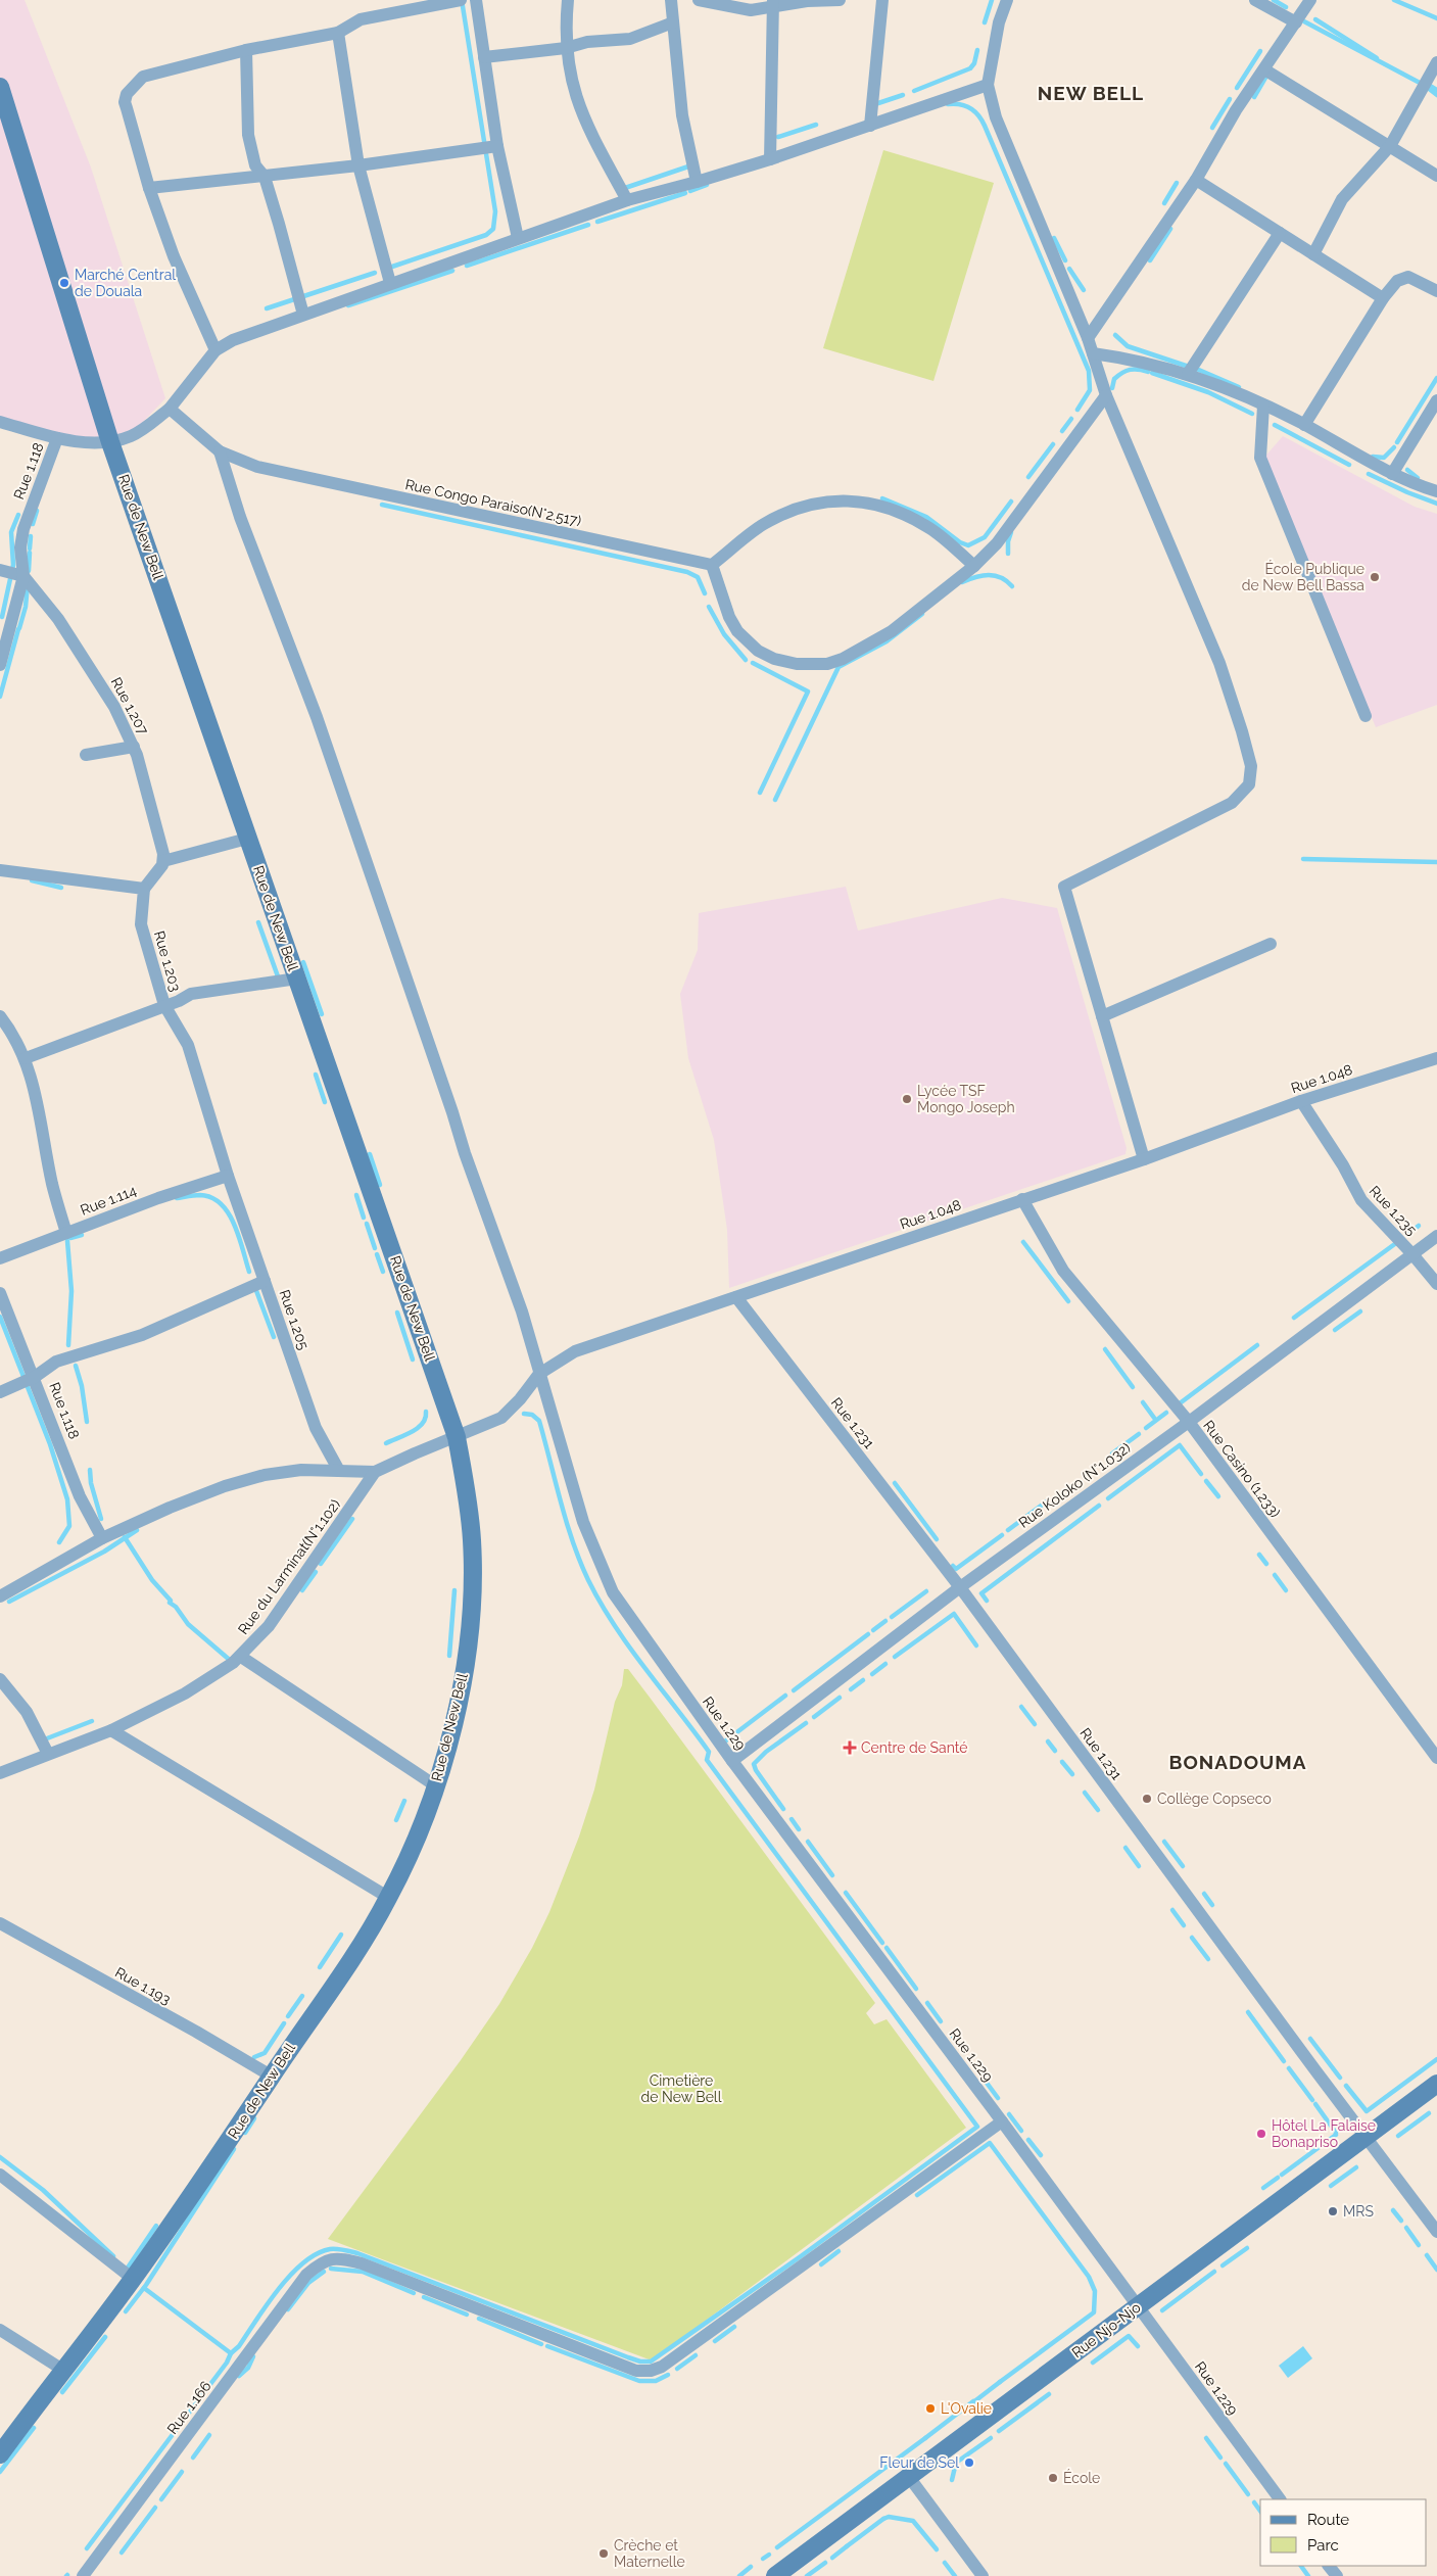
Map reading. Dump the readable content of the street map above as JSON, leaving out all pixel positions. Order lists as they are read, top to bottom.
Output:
{
  "streets": {
    "main road": ["Rue de New Bell", "Rue Njo-Njo"],
    "street": [
      "Rue 1.118",
      "Rue Congo Paraiso(N°2.517)",
      "Rue 1.207",
      "Rue 1.203",
      "Rue 1.048",
      "Rue 1.114",
      "Rue 1.235",
      "Rue 1.205",
      "Rue 1.231",
      "Rue Casino (1.233)",
      "Rue Koloko (N°1.032)",
      "Rue du Larminat(N°1.102)",
      "Rue 1.229",
      "Rue 1.193",
      "Rue 1.166"
    ]
  },
  "crossings": [
    ["Rue 1.118", "Rue 1.207"],
    ["Rue Congo Paraiso(N°2.517)", "Rue 1.229"],
    ["Rue de New Bell", "Rue 1.048"],
    ["Rue de New Bell", "Rue 1.193"],
    ["Rue 1.203", "Rue 1.114"],
    ["Rue 1.203", "Rue 1.205"],
    ["Rue 1.048", "Rue 1.235"],
    ["Rue 1.048", "Rue 1.231"],
    ["Rue 1.048", "Rue Casino (1.233)"],
    ["Rue 1.048", "Rue 1.229"],
    ["Rue 1.114", "Rue 1.205"],
    ["Rue 1.235", "Rue Koloko (N°1.032)"],
    ["Rue 1.231", "Rue Koloko (N°1.032)"],
    ["Rue 1.231", "Rue Njo-Njo"],
    ["Rue Casino (1.233)", "Rue Koloko (N°1.032)"],
    ["Rue Koloko (N°1.032)", "Rue 1.229"],
    ["Rue 1.229", "Rue Njo-Njo"],
    ["Rue 1.229", "Rue 1.166"]
  ],
  "districts": ["NEW BELL", "BONADOUMA"],
  "parks": ["Cimetière de New Bell"],
  "places": {
    "other": [
      "Marché Central de Douala",
      "École Publique de New Bell Bassa",
      "Lycée TSF Mongo Joseph",
      "Collège Copseco",
      "Hôtel La Falaise Bonapriso",
      "MRS",
      "L'Ovalie",
      "Fleur de Sel",
      "École",
      "Crèche et Maternelle"
    ],
    "health": ["Centre de Santé"]
  },
  "legend": ["Route", "Parc"]
}
